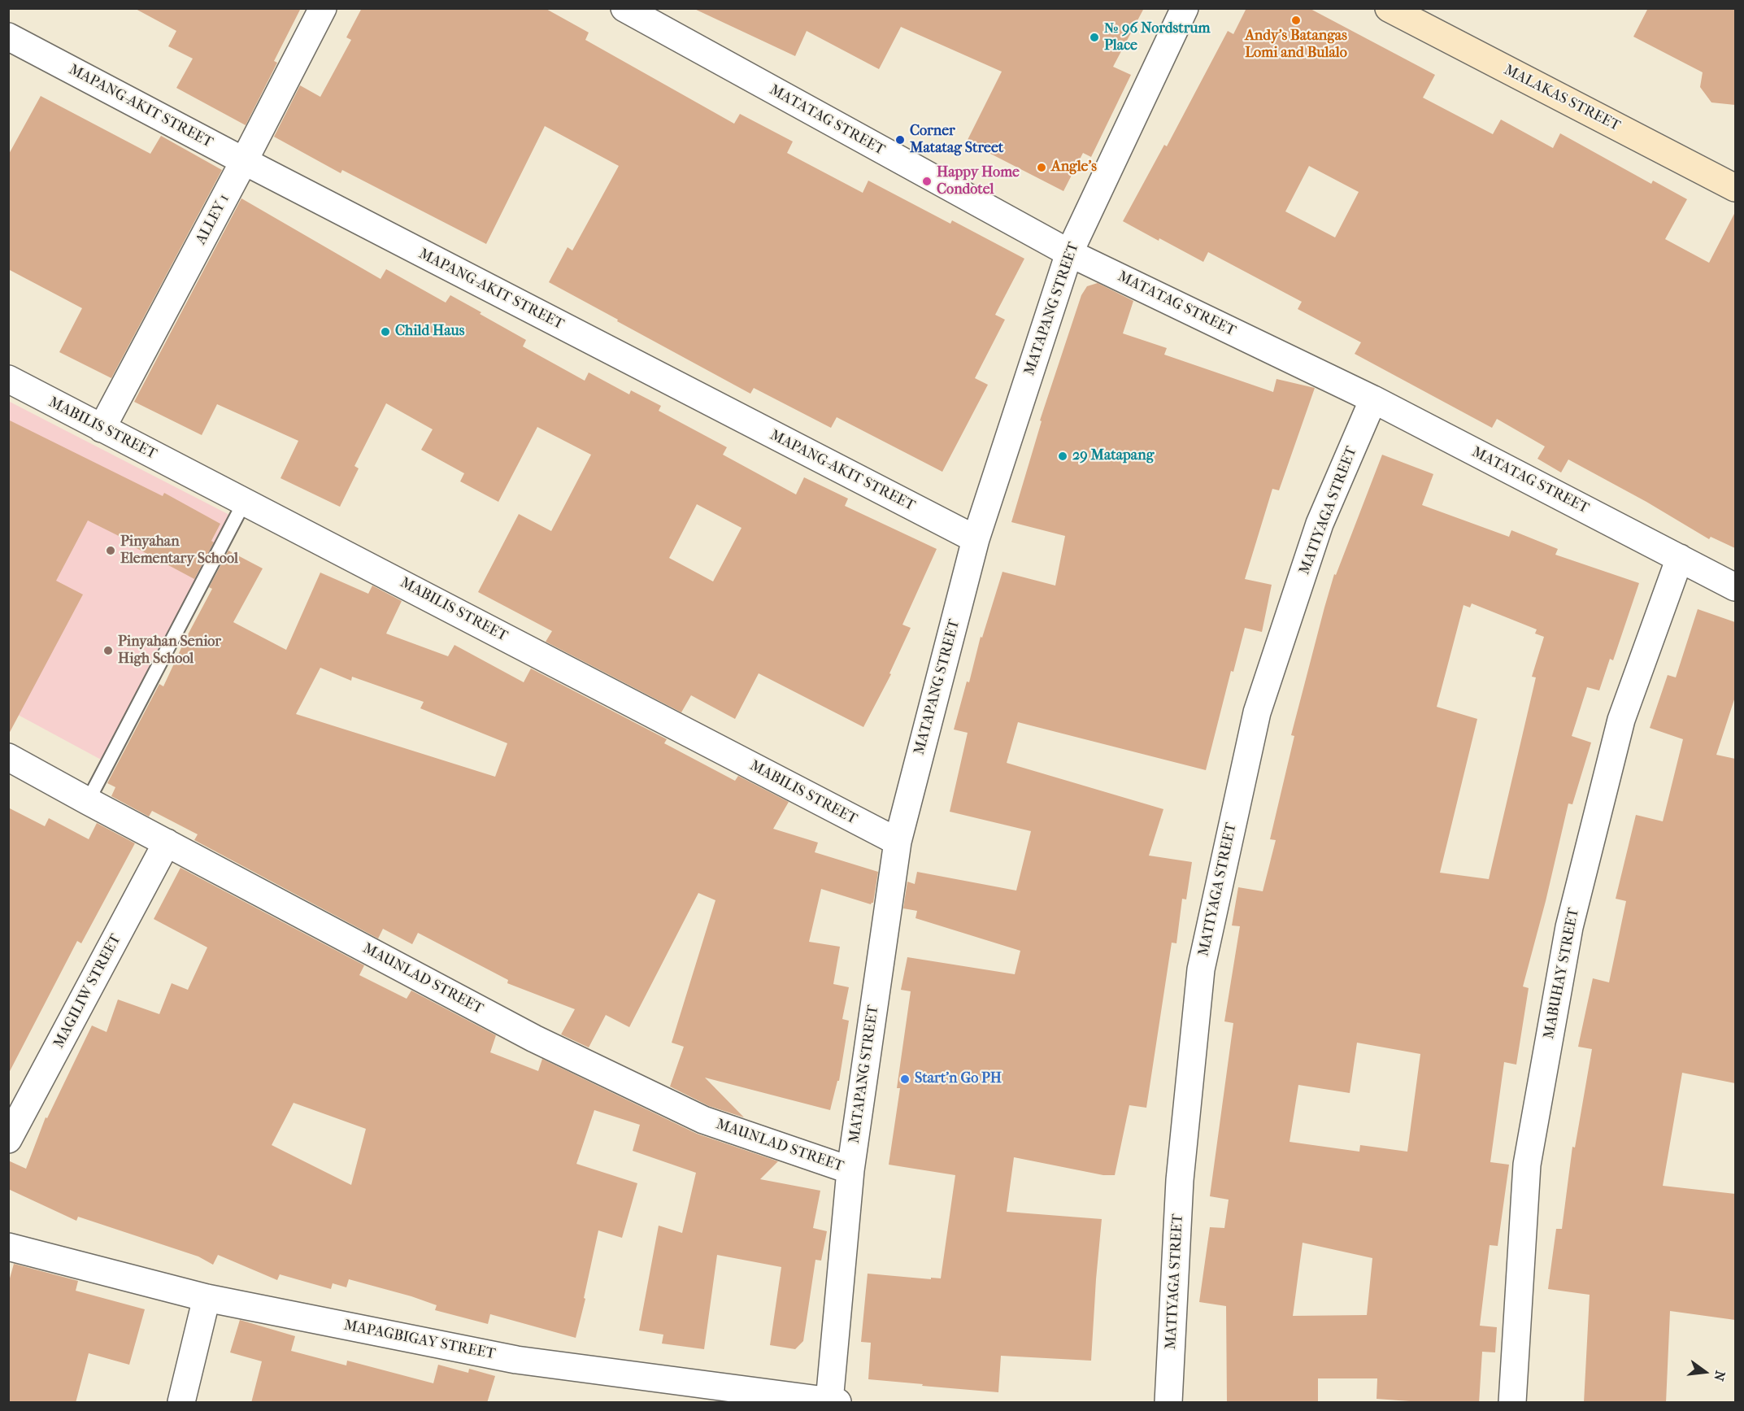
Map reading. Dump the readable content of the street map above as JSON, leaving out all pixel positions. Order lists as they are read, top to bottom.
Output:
{
  "streets": {
    "street": [
      "MALAKAS STREET",
      "MAPANG-AKIT STREET",
      "MATATAG STREET",
      "ALLEY 1",
      "MATAPANG STREET",
      "MABILIS STREET",
      "MATIYAGA STREET",
      "MABUHAY STREET",
      "MAUNLAD STREET",
      "MAGILIW STREET",
      "MAPAGBIGAY STREET"
    ]
  },
  "crossings": [
    ["MAPANG-AKIT STREET", "ALLEY 1"],
    ["MAPANG-AKIT STREET", "MATAPANG STREET"],
    ["MATATAG STREET", "MATAPANG STREET"],
    ["MATATAG STREET", "MATIYAGA STREET"],
    ["MATATAG STREET", "MABUHAY STREET"],
    ["ALLEY 1", "MABILIS STREET"],
    ["MATAPANG STREET", "MABILIS STREET"],
    ["MATAPANG STREET", "MAUNLAD STREET"],
    ["MATAPANG STREET", "MAPAGBIGAY STREET"],
    ["MAUNLAD STREET", "MAGILIW STREET"]
  ],
  "places": [
    "Andy's Batangas Lomi and Bulalo",
    "№ 96 Nordstrum Place",
    "Corner Matatag Street",
    "Angle’s",
    "Happy Home Condotel",
    "Child Haus",
    "29 Matapang",
    "Pinyahan Elementary School",
    "Pinyahan Senior High School",
    "Start'n Go PH"
  ],
  "north": "right"
}
